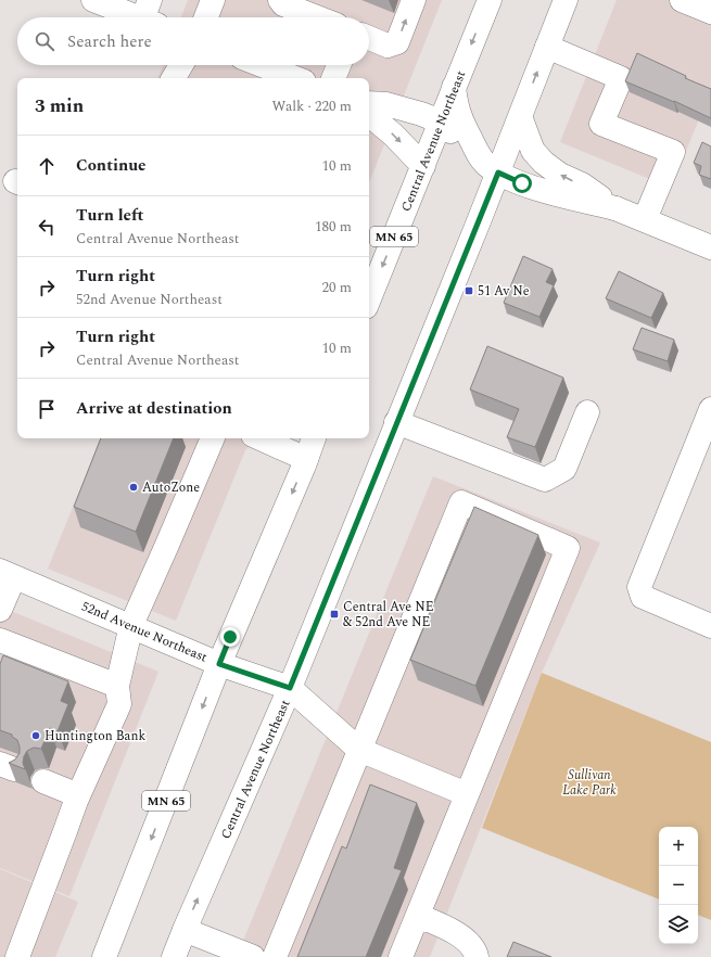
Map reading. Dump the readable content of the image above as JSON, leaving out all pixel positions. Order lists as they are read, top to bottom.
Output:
{
  "streets": {
    "main road": ["Central Avenue Northeast", "MN 65", "52nd Avenue Northeast"]
  },
  "crossings": [
    ["Central Avenue Northeast", "52nd Avenue Northeast"],
    ["MN 65", "52nd Avenue Northeast"]
  ],
  "parks": ["Sullivan Lake Park"],
  "places": {
    "transit": ["51 Av Ne", "Central Ave NE & 52nd Ave NE"],
    "other": ["AutoZone", "Huntington Bank"]
  },
  "page": {
    "search": "Search here",
    "heading": ["3 min", "Walk · 220 m"],
    "list": [
      ["Continue", "10 m"],
      ["Turn left", "Central Avenue Northeast", "180 m"],
      ["Turn right", "52nd Avenue Northeast", "20 m"],
      ["Turn right", "Central Avenue Northeast", "10 m"],
      "Arrive at destination"
    ],
    "map_buttons": ["+", "−"]
  }
}
